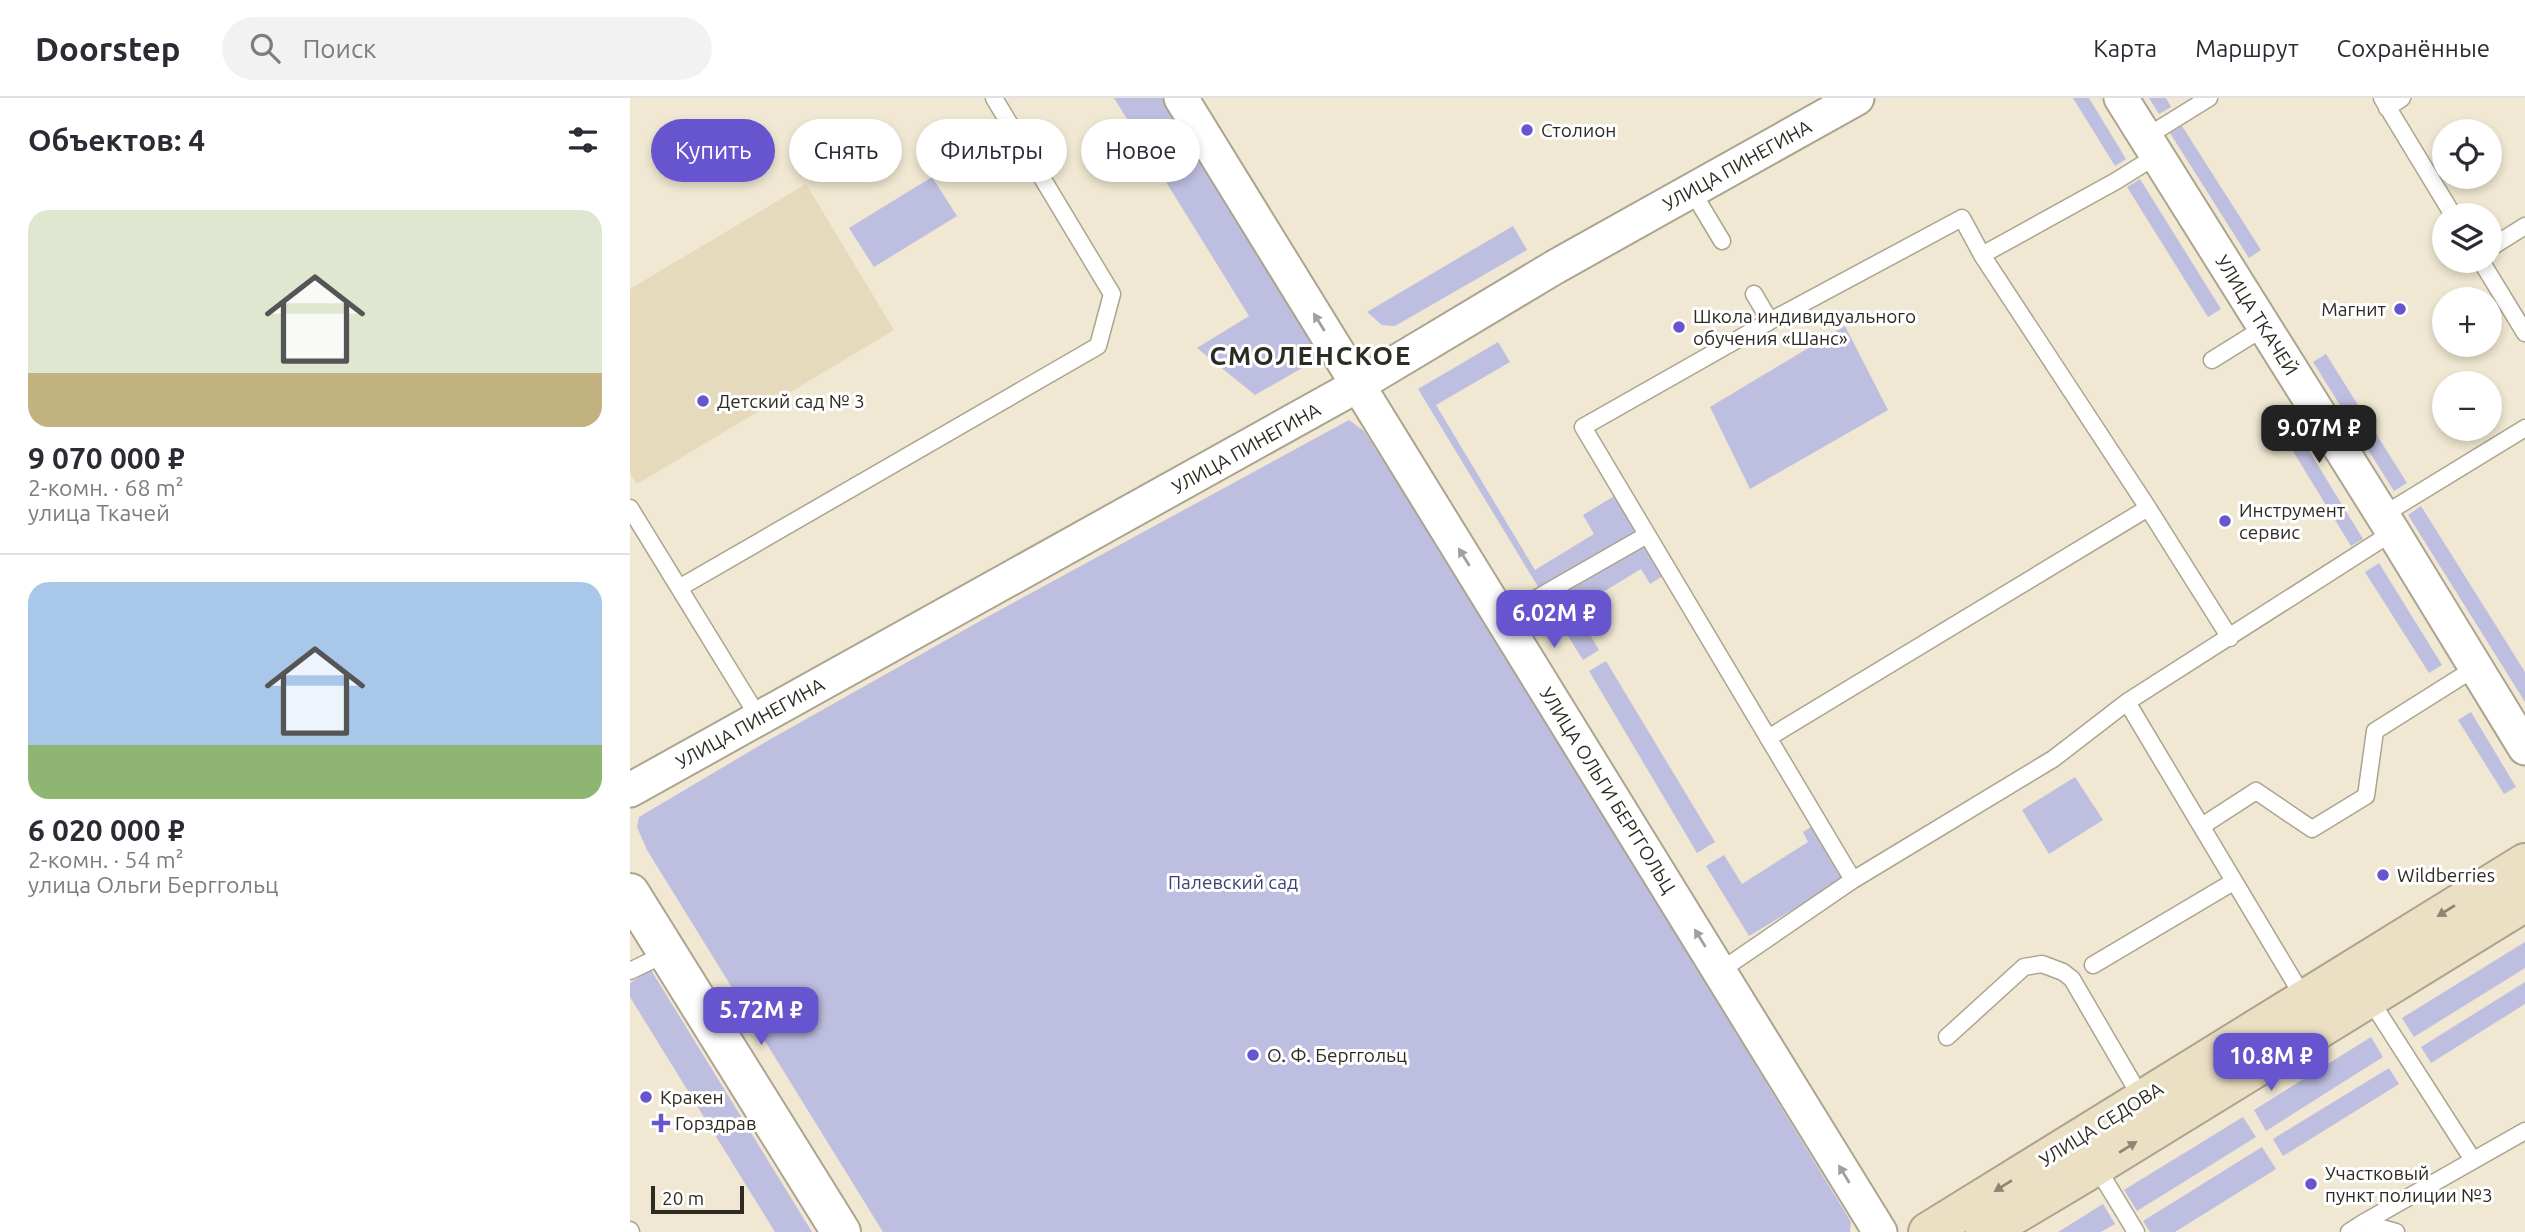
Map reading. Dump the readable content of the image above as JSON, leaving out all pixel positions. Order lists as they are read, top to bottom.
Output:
{
  "streets": {
    "main road": ["УЛИЦА СЕДОВА"],
    "street": ["УЛИЦА ПИНЕГИНА", "УЛИЦА ТКАЧЕЙ", "УЛИЦА ОЛЬГИ БЕРГГОЛЬЦ"]
  },
  "crossings": [
    ["УЛИЦА ПИНЕГИНА", "УЛИЦА ОЛЬГИ БЕРГГОЛЬЦ"]
  ],
  "one_way": ["УЛИЦА ОЛЬГИ БЕРГГОЛЬЦ"],
  "districts": ["СМОЛЕНСКОЕ"],
  "parks": ["Палевский сад"],
  "places": {
    "other": [
      "Столион",
      "Магнит",
      "Школа индивидуального обучения «Шанс»",
      "Детский сад № 3",
      "Инструмент сервис",
      "Wildberries",
      "О. Ф. Берггольц",
      "Кракен",
      "Участковый пункт полиции №3"
    ],
    "health": ["Горздрав"]
  },
  "scale_bar": "20 m",
  "page": {
    "header": "Doorstep",
    "search": "Поиск",
    "nav": ["Карта", "Маршрут", "Сохранённые"],
    "heading": "Объектов: 4",
    "map_buttons": ["+", "−"],
    "chip": [
      "Купить",
      "Снять",
      "Фильтры",
      "Новое"
    ],
    "list": [
      {
        "name": "9 070 000 ₽",
        "note": "2-комн. · 68 m² · улица Ткачей"
      },
      {
        "name": "6 020 000 ₽",
        "note": "2-комн. · 54 m² · улица Ольги Берггольц"
      }
    ],
    "price": [
      "9.07M ₽",
      "6.02M ₽",
      "5.72M ₽",
      "10.8M ₽"
    ],
    "scale": "20 m"
  }
}
